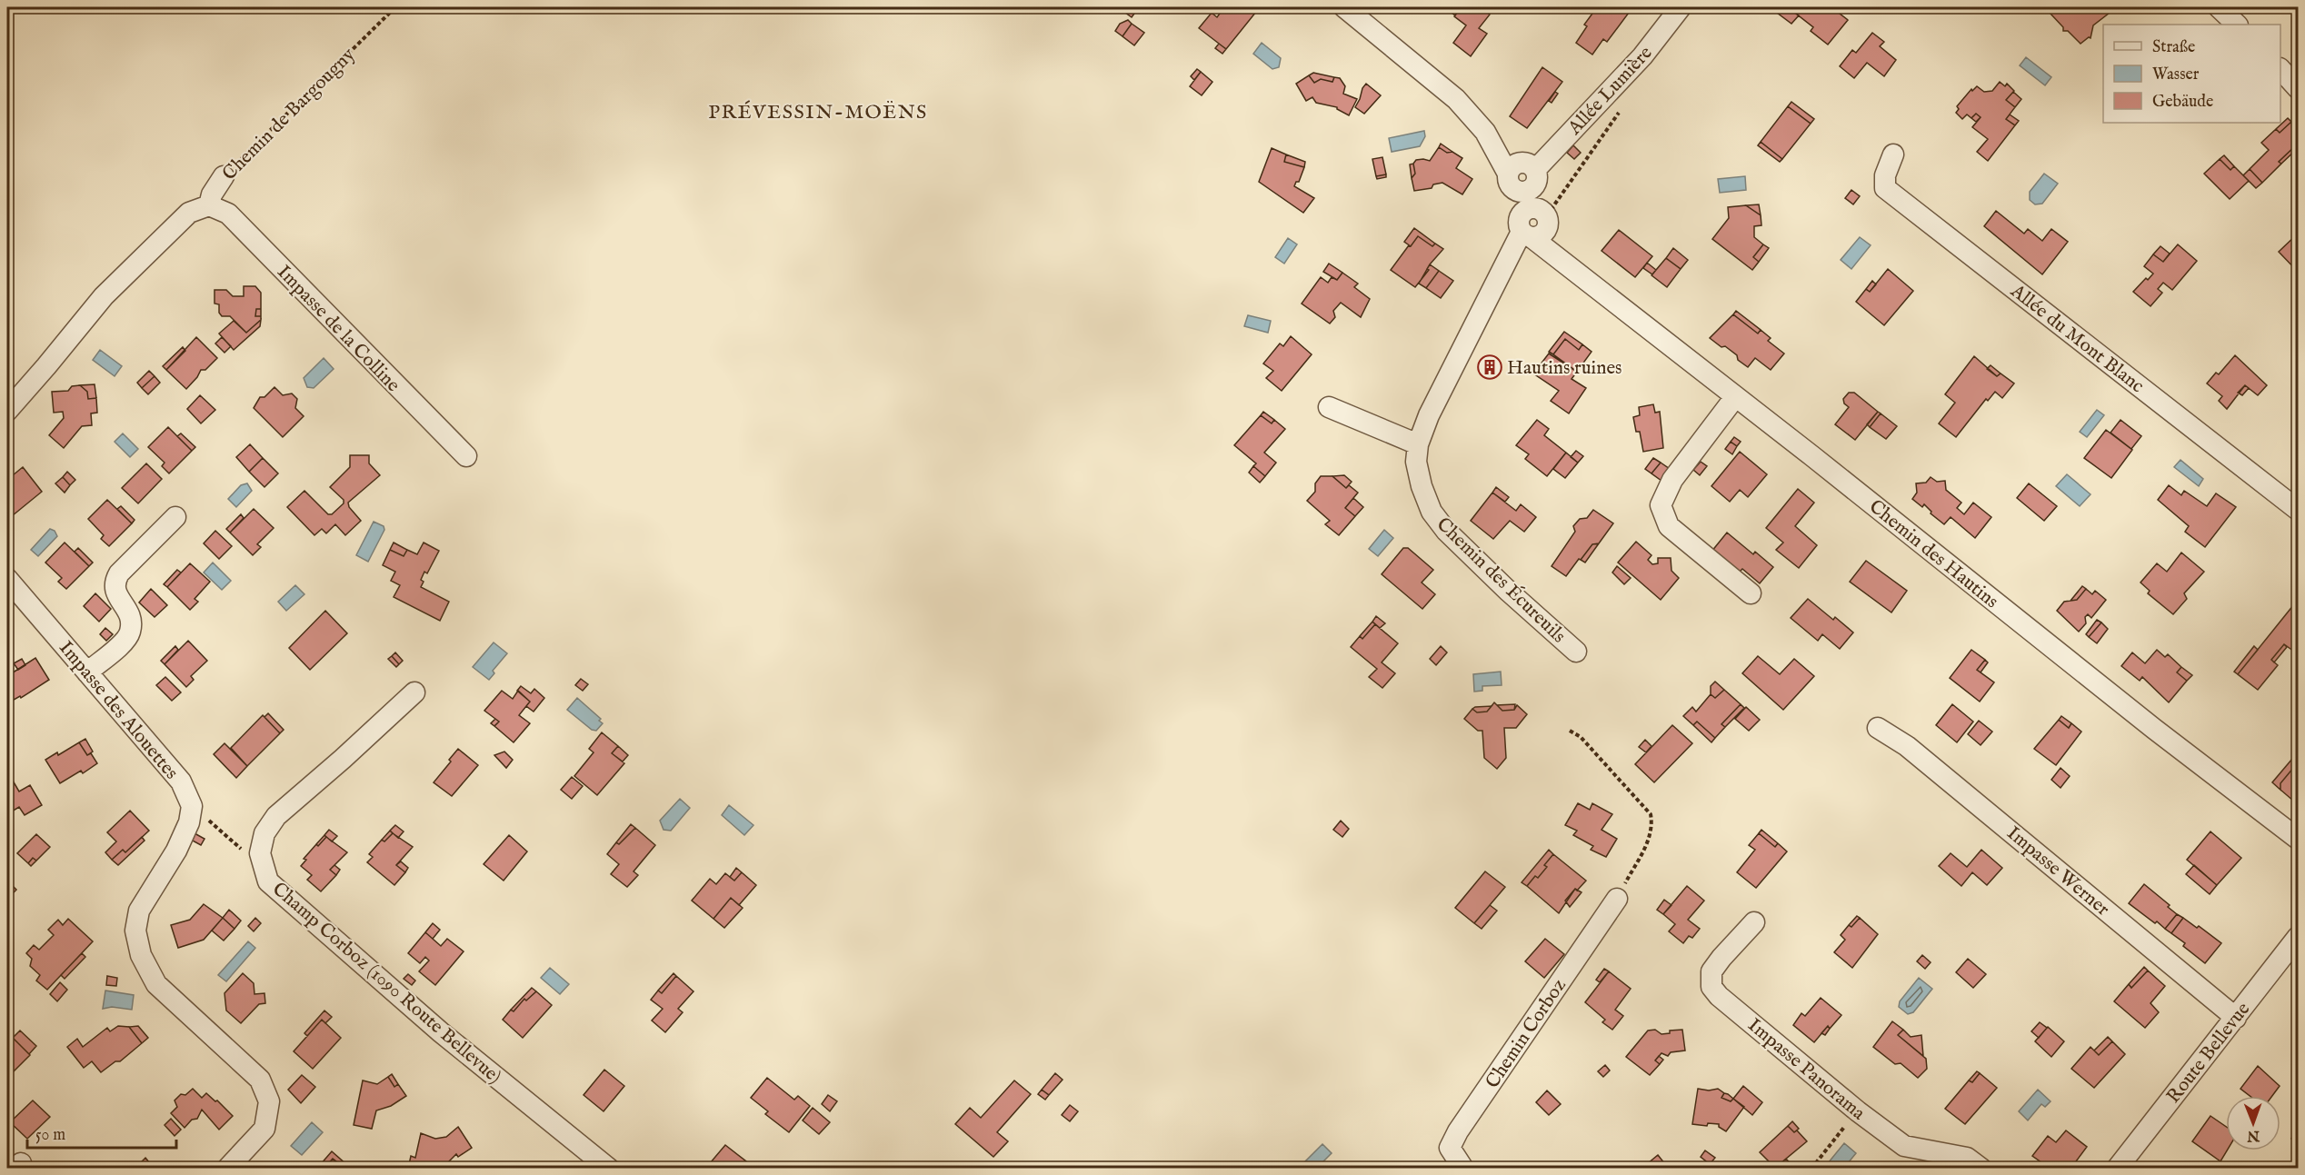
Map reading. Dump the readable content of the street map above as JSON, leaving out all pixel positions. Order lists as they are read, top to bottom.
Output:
{
  "streets": {
    "street": [
      "Allée Lumière",
      "Chemin de Bargougny",
      "Impasse de la Colline",
      "Allée du Mont Blanc",
      "Chemin des Hautins",
      "Chemin des Écureuils",
      "Impasse des Alouettes",
      "Impasse Werner",
      "Champ Corboz (1090 Route Bellevue)",
      "Chemin Corboz",
      "Route Bellevue",
      "Impasse Panorama"
    ]
  },
  "crossings": [
    ["Allée Lumière", "Chemin des Hautins"],
    ["Chemin de Bargougny", "Impasse de la Colline"],
    ["Chemin des Hautins", "Chemin des Écureuils"],
    ["Impasse Werner", "Route Bellevue"]
  ],
  "districts": ["PRÉVESSIN-MOËNS"],
  "places": {
    "building": ["Hautins ruines"]
  },
  "legend": ["Straße", "Wasser", "Gebäude"],
  "scale_bar": "50 m",
  "north": "bottom"
}
